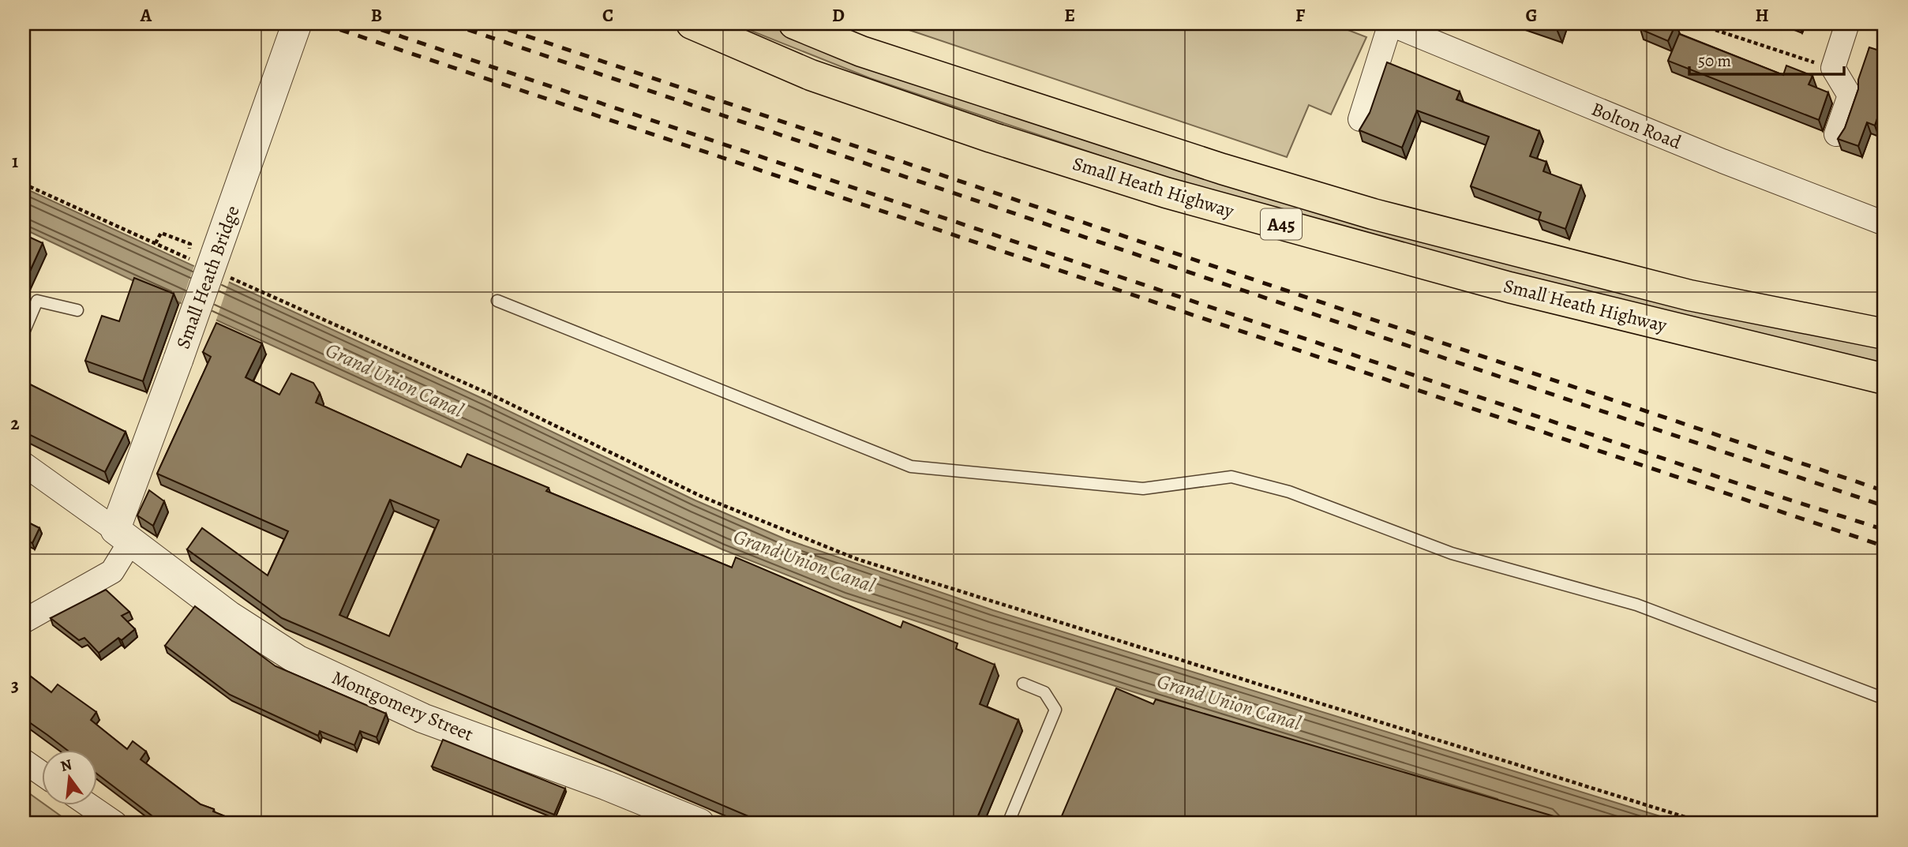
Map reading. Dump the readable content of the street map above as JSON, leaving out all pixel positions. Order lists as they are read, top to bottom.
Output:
{
  "streets": {
    "highway": ["Small Heath Highway", "A45"],
    "street": ["Bolton Road", "Small Heath Bridge", "Montgomery Street"]
  },
  "crossings": [
    ["Small Heath Bridge", "Montgomery Street"]
  ],
  "water": ["Grand Union Canal"],
  "scale_bar": "50 m",
  "north": "top",
  "grid": {
    "columns": [
      "A",
      "B",
      "C",
      "D",
      "E",
      "F",
      "G",
      "H"
    ],
    "rows": ["1", "2", "3"]
  }
}
